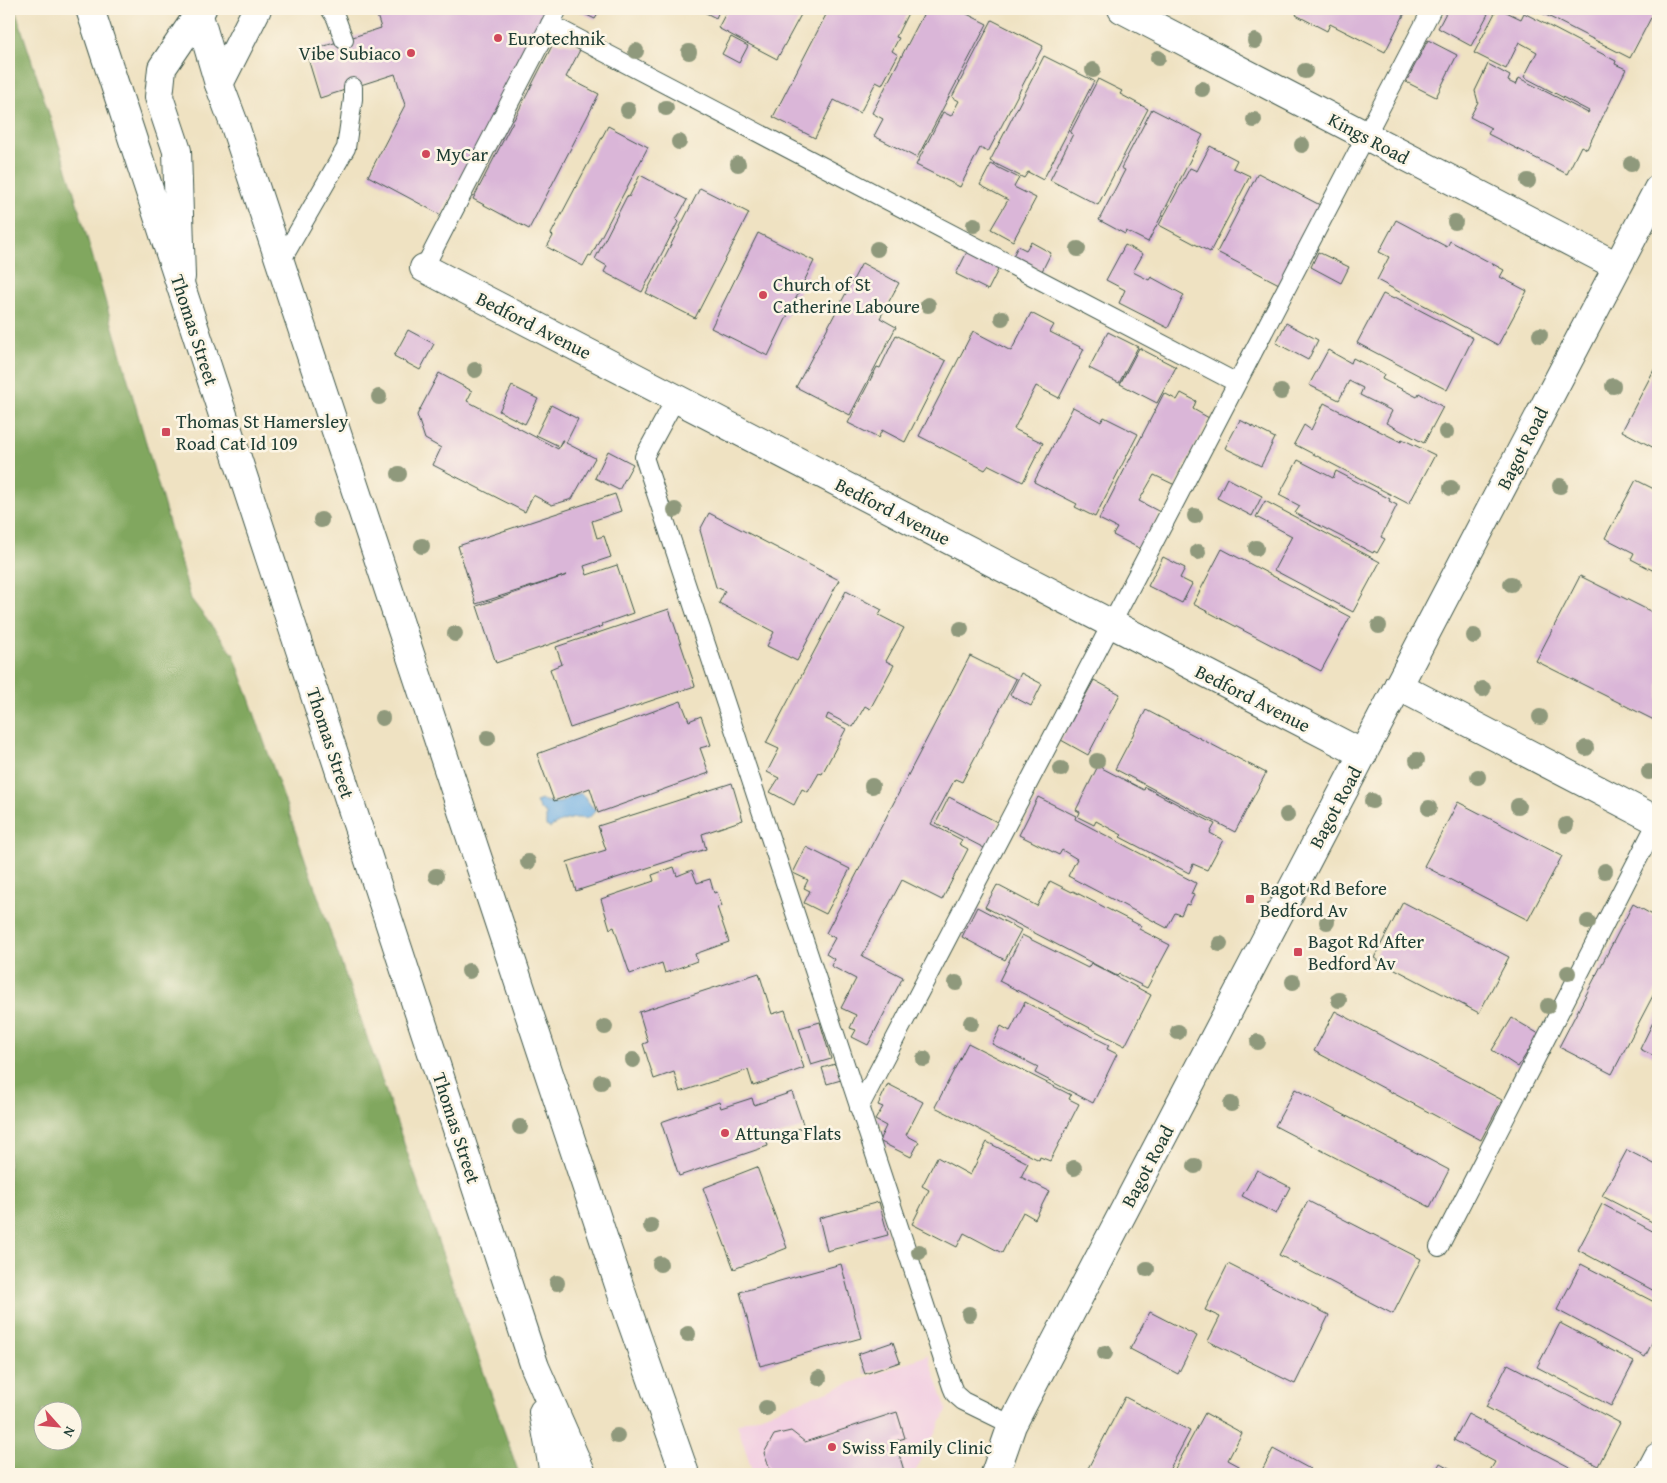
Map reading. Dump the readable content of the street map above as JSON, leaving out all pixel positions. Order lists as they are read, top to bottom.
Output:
{
  "streets": {
    "main road": [
      "Kings Road",
      "Bedford Avenue",
      "Thomas Street",
      "Bagot Road"
    ]
  },
  "crossings": [
    ["Kings Road", "Bagot Road"],
    ["Bedford Avenue", "Bagot Road"]
  ],
  "places": {
    "other": [
      "Eurotechnik",
      "Vibe Subiaco",
      "MyCar",
      "Church of St Catherine Laboure",
      "Attunga Flats",
      "Swiss Family Clinic"
    ],
    "transit": ["Thomas St Hamersley Road Cat Id 109", "Bagot Rd Before Bedford Av", "Bagot Rd After Bedford Av"]
  },
  "north": "bottom right"
}
